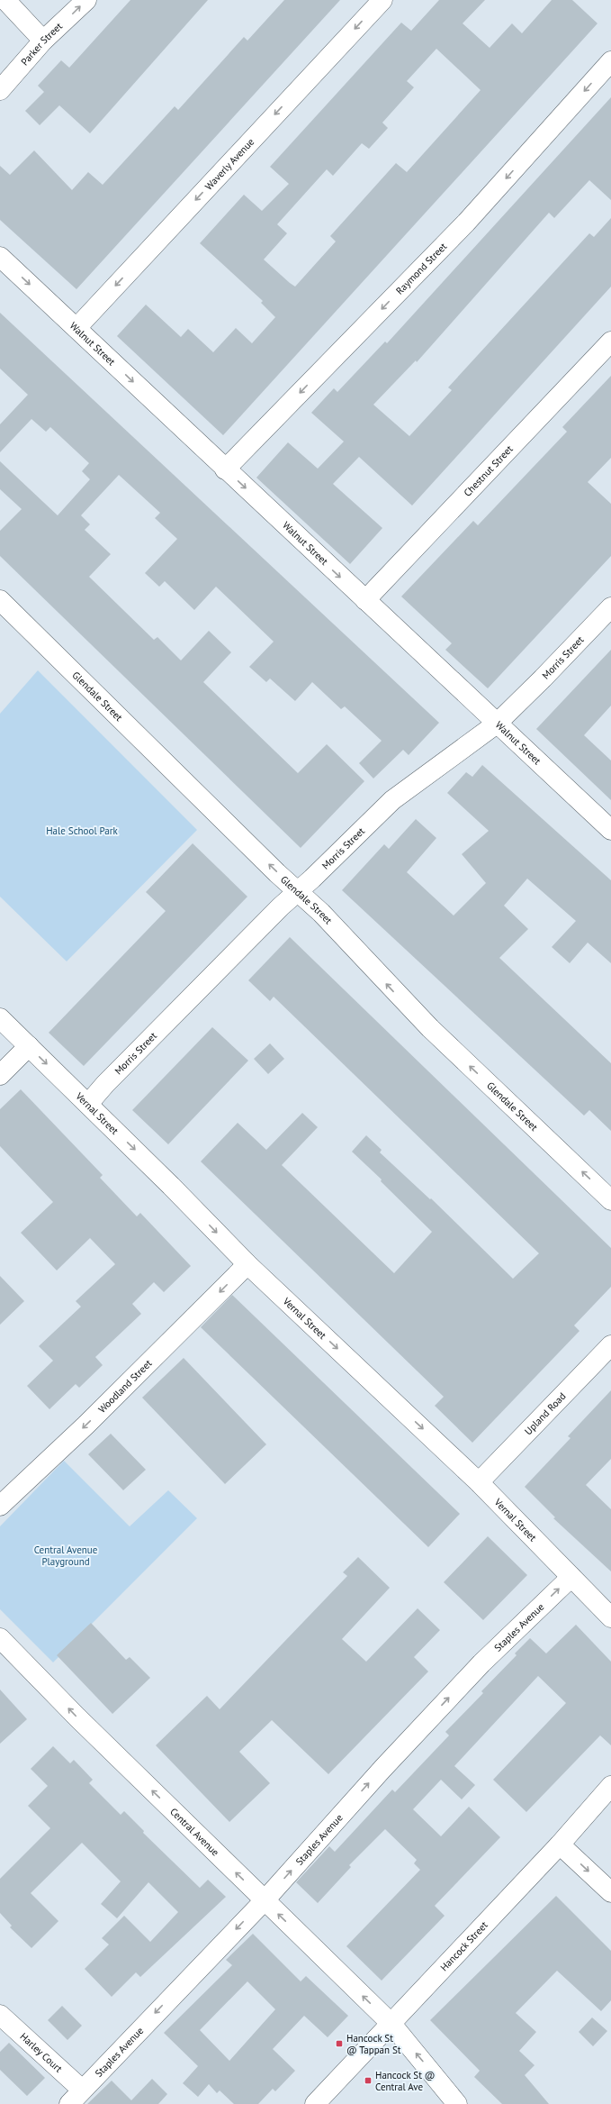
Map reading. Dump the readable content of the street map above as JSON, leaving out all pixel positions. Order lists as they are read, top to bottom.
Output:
{
  "streets": {
    "street": [
      "Parker Street",
      "Waverly Avenue",
      "Raymond Street",
      "Walnut Street",
      "Chestnut Street",
      "Morris Street",
      "Glendale Street",
      "Vernal Street",
      "Woodland Street",
      "Upland Road",
      "Staples Avenue",
      "Central Avenue",
      "Hancock Street",
      "Harley Court"
    ]
  },
  "crossings": [
    ["Waverly Avenue", "Walnut Street"],
    ["Raymond Street", "Walnut Street"],
    ["Walnut Street", "Chestnut Street"],
    ["Walnut Street", "Morris Street"],
    ["Morris Street", "Glendale Street"],
    ["Morris Street", "Vernal Street"],
    ["Vernal Street", "Woodland Street"],
    ["Vernal Street", "Upland Road"],
    ["Vernal Street", "Staples Avenue"],
    ["Staples Avenue", "Central Avenue"],
    ["Staples Avenue", "Harley Court"],
    ["Central Avenue", "Hancock Street"]
  ],
  "one_way": [
    "Parker Street",
    "Waverly Avenue",
    "Raymond Street",
    "Walnut Street",
    "Glendale Street",
    "Vernal Street",
    "Woodland Street",
    "Central Avenue"
  ],
  "parks": ["Hale School Park", "Central Avenue Playground"],
  "places": {
    "transit": ["Hancock St @ Tappan St", "Hancock St @ Central Ave"]
  }
}
